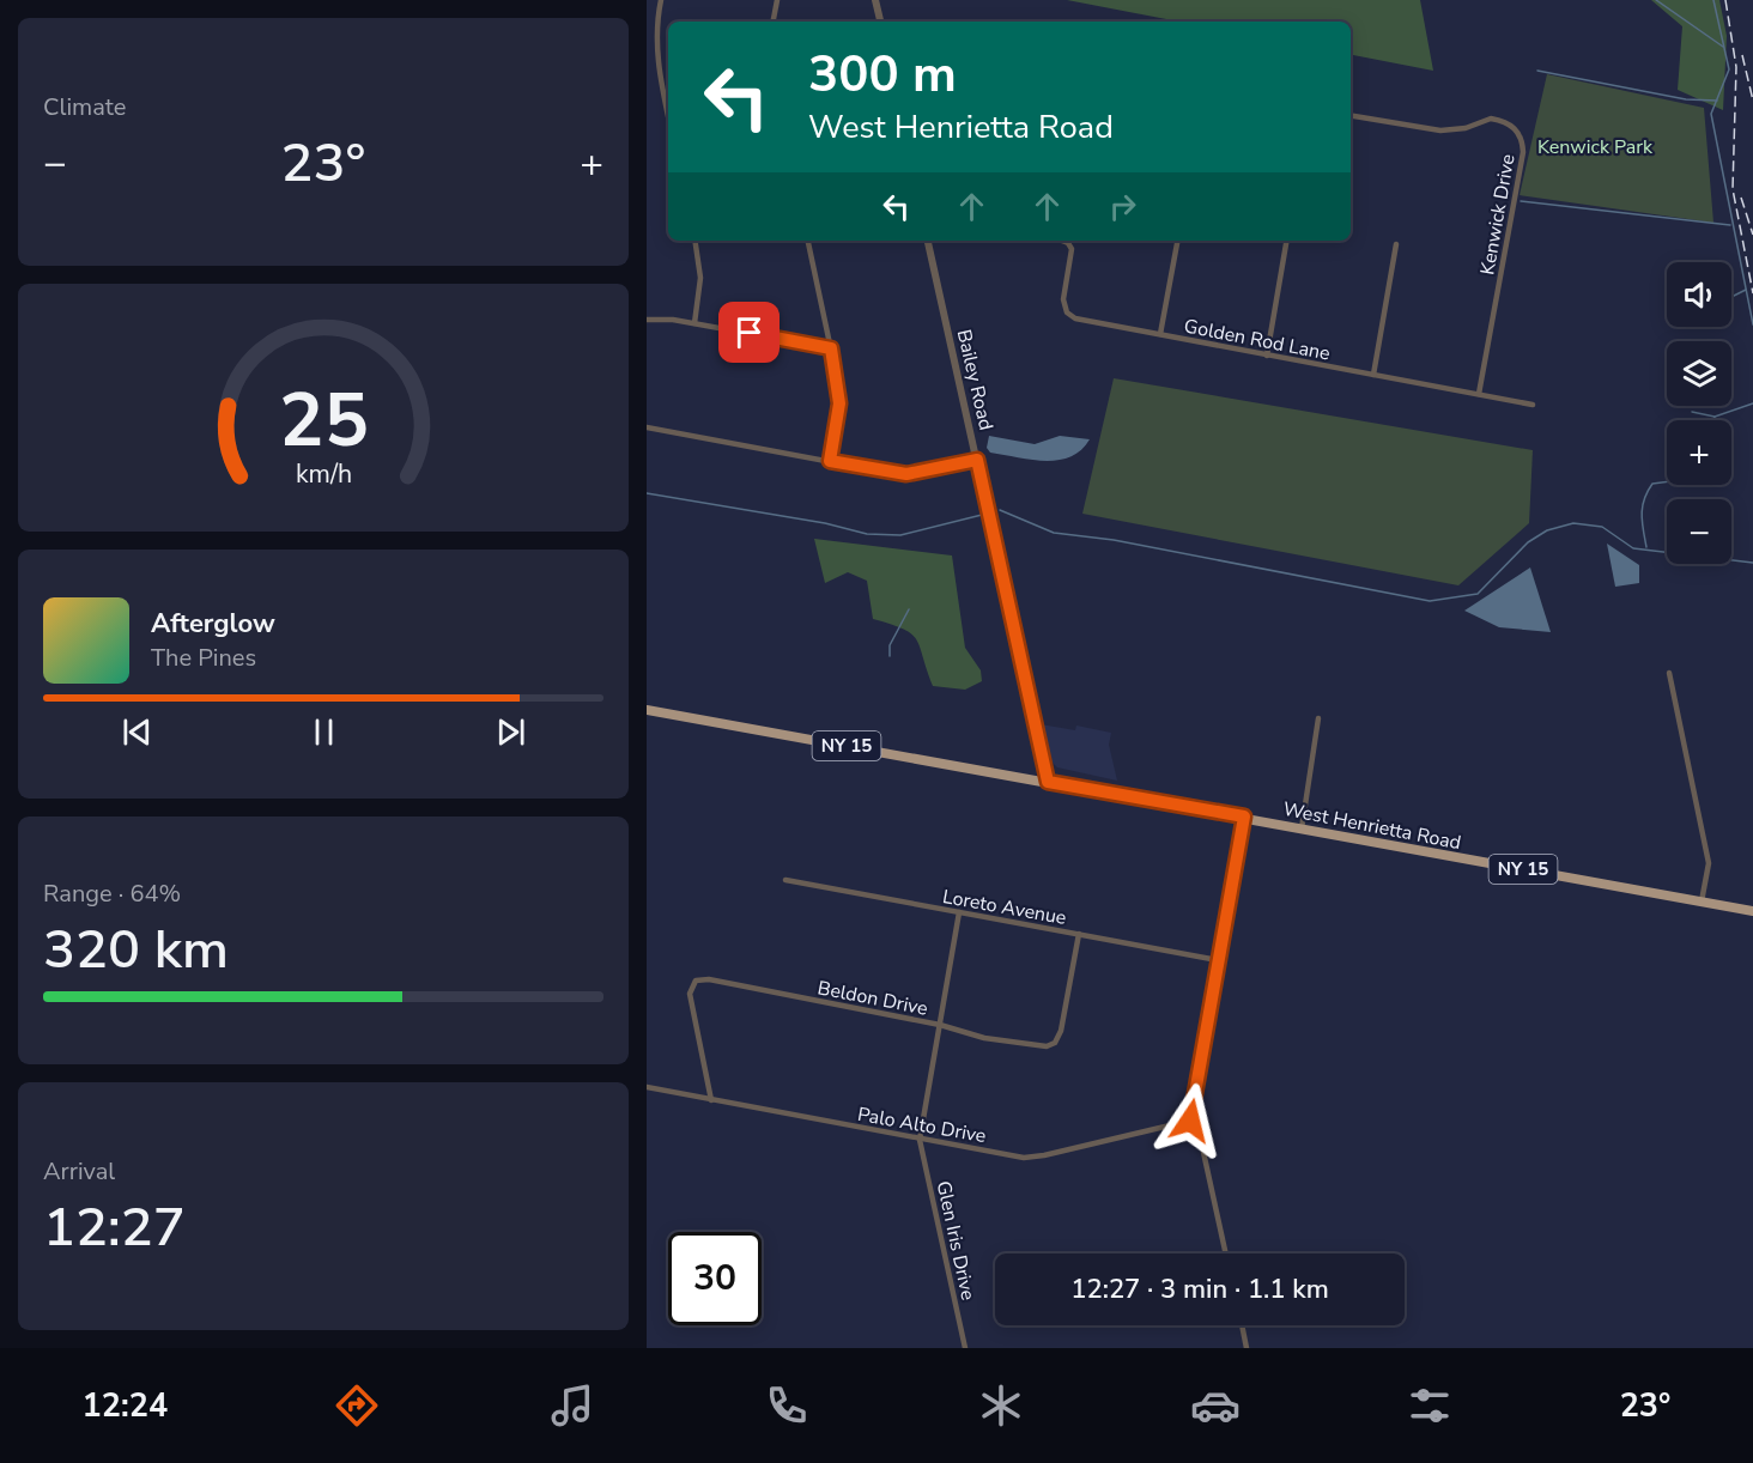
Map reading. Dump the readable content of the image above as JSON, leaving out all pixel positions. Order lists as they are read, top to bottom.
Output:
{
  "streets": {
    "main road": ["NY 15", "West Henrietta Road"],
    "street": [
      "Kenwick Drive",
      "Golden Rod Lane",
      "Bailey Road",
      "Loreto Avenue",
      "Beldon Drive",
      "Palo Alto Drive",
      "Glen Iris Drive"
    ]
  },
  "crossings": [
    ["Kenwick Drive", "Golden Rod Lane"],
    ["Bailey Road", "West Henrietta Road"],
    ["Loreto Avenue", "Beldon Drive"],
    ["Beldon Drive", "Palo Alto Drive"],
    ["Palo Alto Drive", "Glen Iris Drive"]
  ],
  "parks": ["Kenwick Park"],
  "page": {
    "tile": [
      "Climate",
      ["Range · 64%", "320 km"],
      ["Arrival", "12:27"]
    ],
    "turn": ["300 m", "West Henrietta Road"],
    "heat": ["−", "23°", "+"],
    "map_buttons": ["+", "−"],
    "song": ["Afterglow", "The Pines"],
    "limit": "30",
    "trip": "12:27 · 3 min · 1.1 km",
    "tabs": ["12:24", "23°"],
    "gauge": ["25", "km/h"]
  }
}
